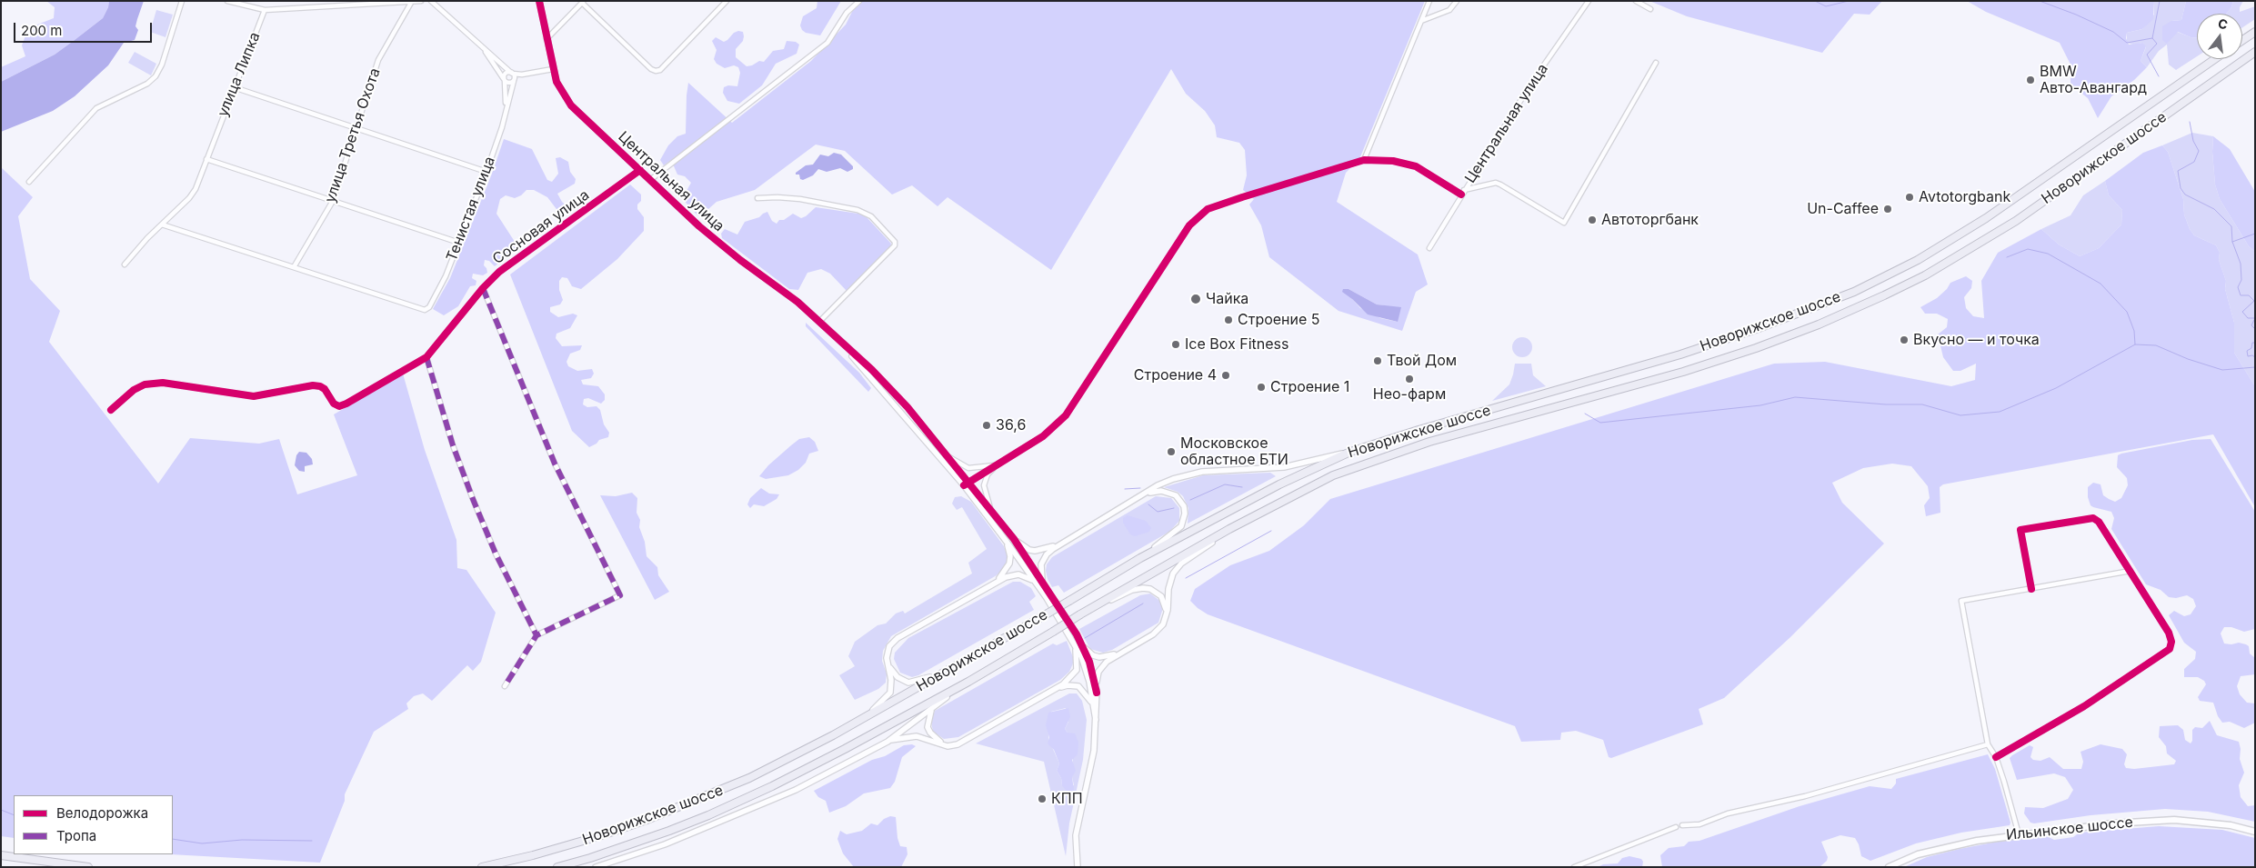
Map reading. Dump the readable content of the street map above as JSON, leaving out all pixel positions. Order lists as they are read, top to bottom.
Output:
{
  "streets": {
    "highway": ["Новорижское шоссе"],
    "main road": ["Ильинское шоссе"],
    "street": [
      "улица Липка",
      "Центральная улица",
      "улица Третья Охота",
      "Тенистая улица",
      "Сосновая улица"
    ]
  },
  "crossings": [
    ["Центральная улица", "Сосновая улица"],
    ["улица Третья Охота", "Тенистая улица"]
  ],
  "places": [
    "BMW Авто-Авангард",
    "Avtotorgbank",
    "Un-Caffee",
    "Автоторгбанк",
    "Чайка",
    "Строение 5",
    "Вкусно — и точка",
    "Ice Box Fitness",
    "Твой Дом",
    "Строение 4",
    "Нео-фарм",
    "Строение 1",
    "36,6",
    "Московское областное БТИ",
    "КПП"
  ],
  "legend": ["Велодорожка", "Тропа"],
  "scale_bar": "200 m",
  "north": "top"
}
